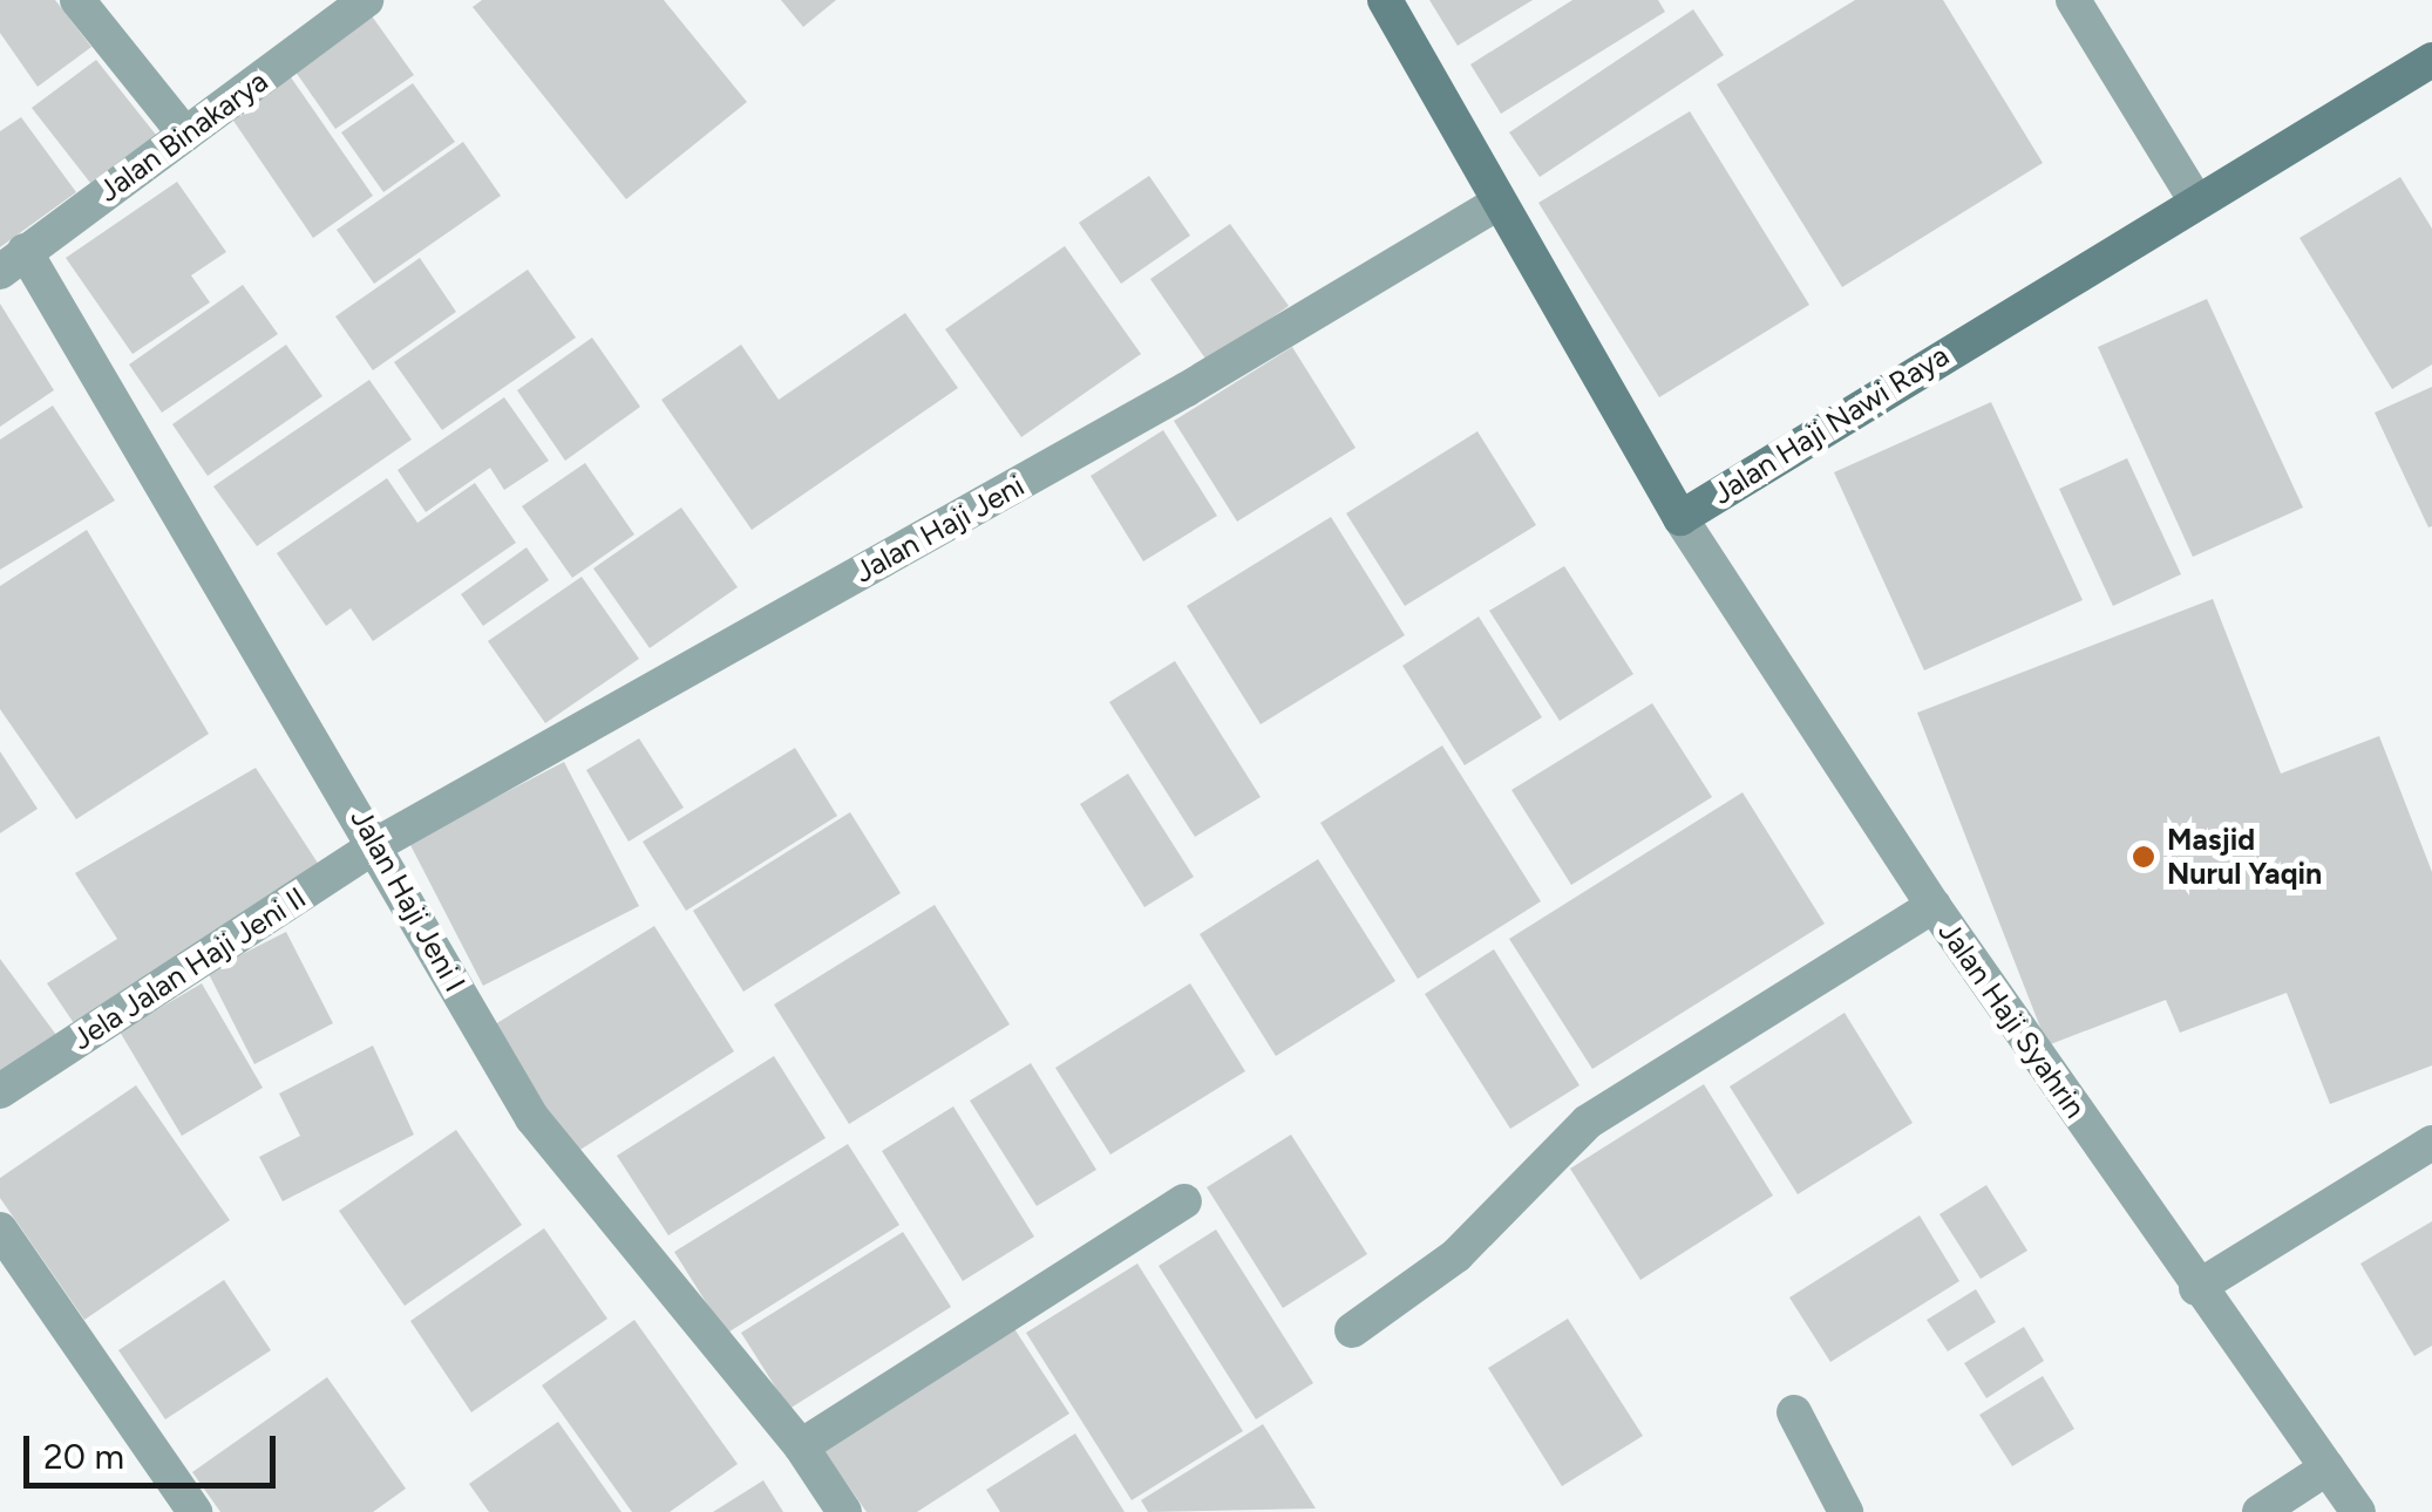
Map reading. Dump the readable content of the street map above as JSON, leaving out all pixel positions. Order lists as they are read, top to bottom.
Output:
{
  "streets": {
    "street": [
      "Jalan Binakarya",
      "Jalan Haji Nawi Raya",
      "Jalan Haji Jeni",
      "Jalan Haji Jeni I",
      "Jela Jalan Haji Jeni II",
      "Jalan Haji Syahrin"
    ]
  },
  "crossings": [
    ["Jalan Binakarya", "Jalan Haji Jeni I"],
    ["Jalan Haji Nawi Raya", "Jalan Haji Jeni"],
    ["Jalan Haji Nawi Raya", "Jalan Haji Syahrin"],
    ["Jalan Haji Jeni", "Jalan Haji Jeni I"],
    ["Jalan Haji Jeni", "Jela Jalan Haji Jeni II"],
    ["Jalan Haji Jeni I", "Jela Jalan Haji Jeni II"]
  ],
  "places": ["Masjid Nurul Yaqin"],
  "scale_bar": "20 m"
}
